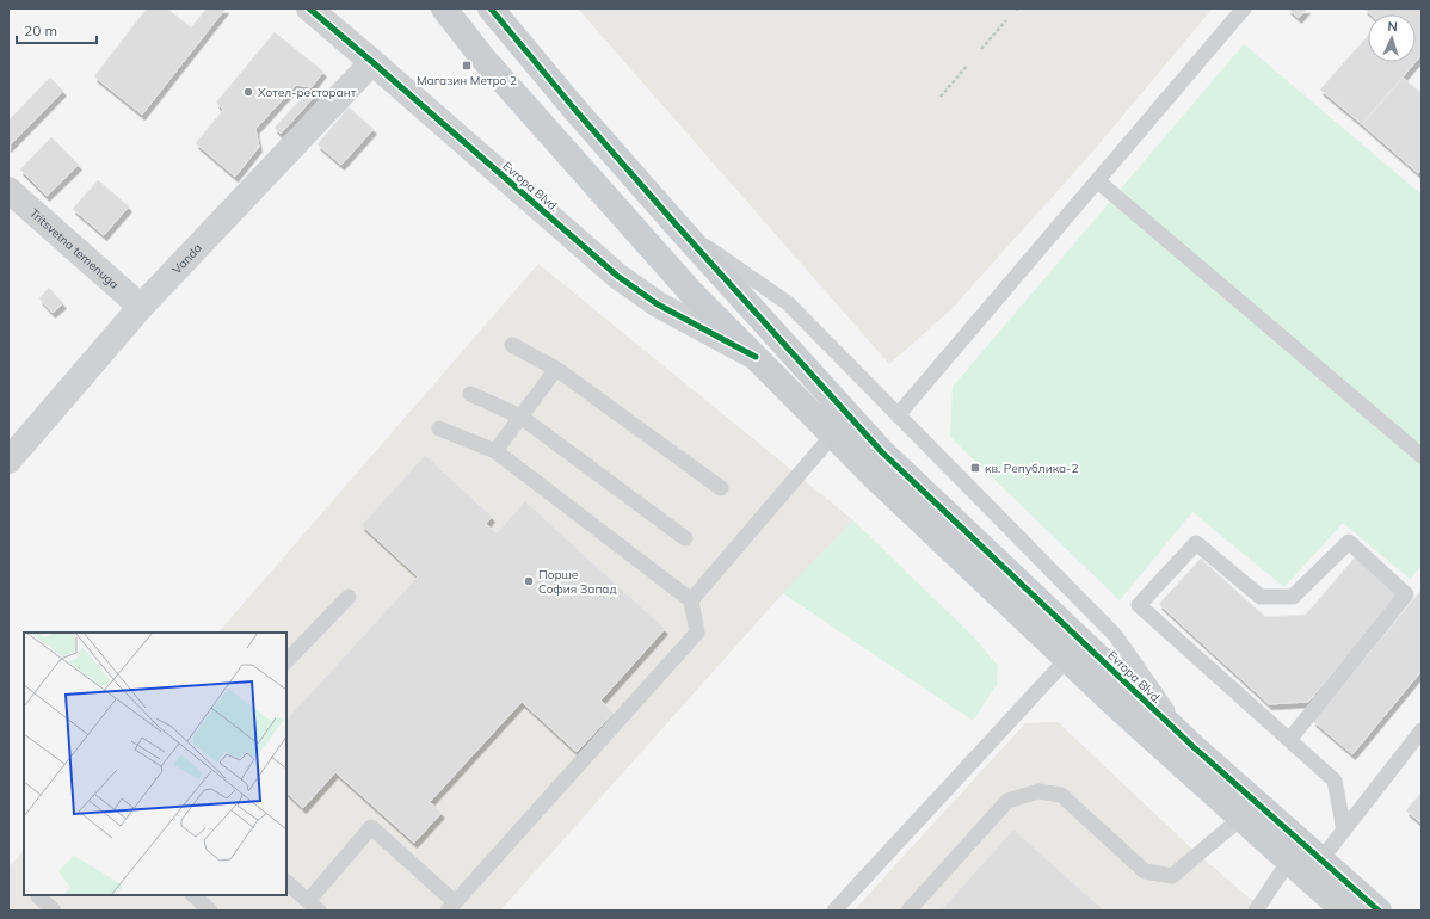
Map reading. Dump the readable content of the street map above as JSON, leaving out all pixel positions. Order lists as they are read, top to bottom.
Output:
{
  "streets": {
    "main road": ["Evropa Blvd."],
    "street": ["Tritsvetna temenuga", "Vanda"]
  },
  "crossings": [
    ["Evropa Blvd.", "Vanda"],
    ["Tritsvetna temenuga", "Vanda"]
  ],
  "places": {
    "transit": ["Магазин Метро 2", "кв. Република-2"],
    "other": ["Хотел-ресторант", "Порше София Запад"]
  },
  "scale_bar": "20 m",
  "north": "top"
}
